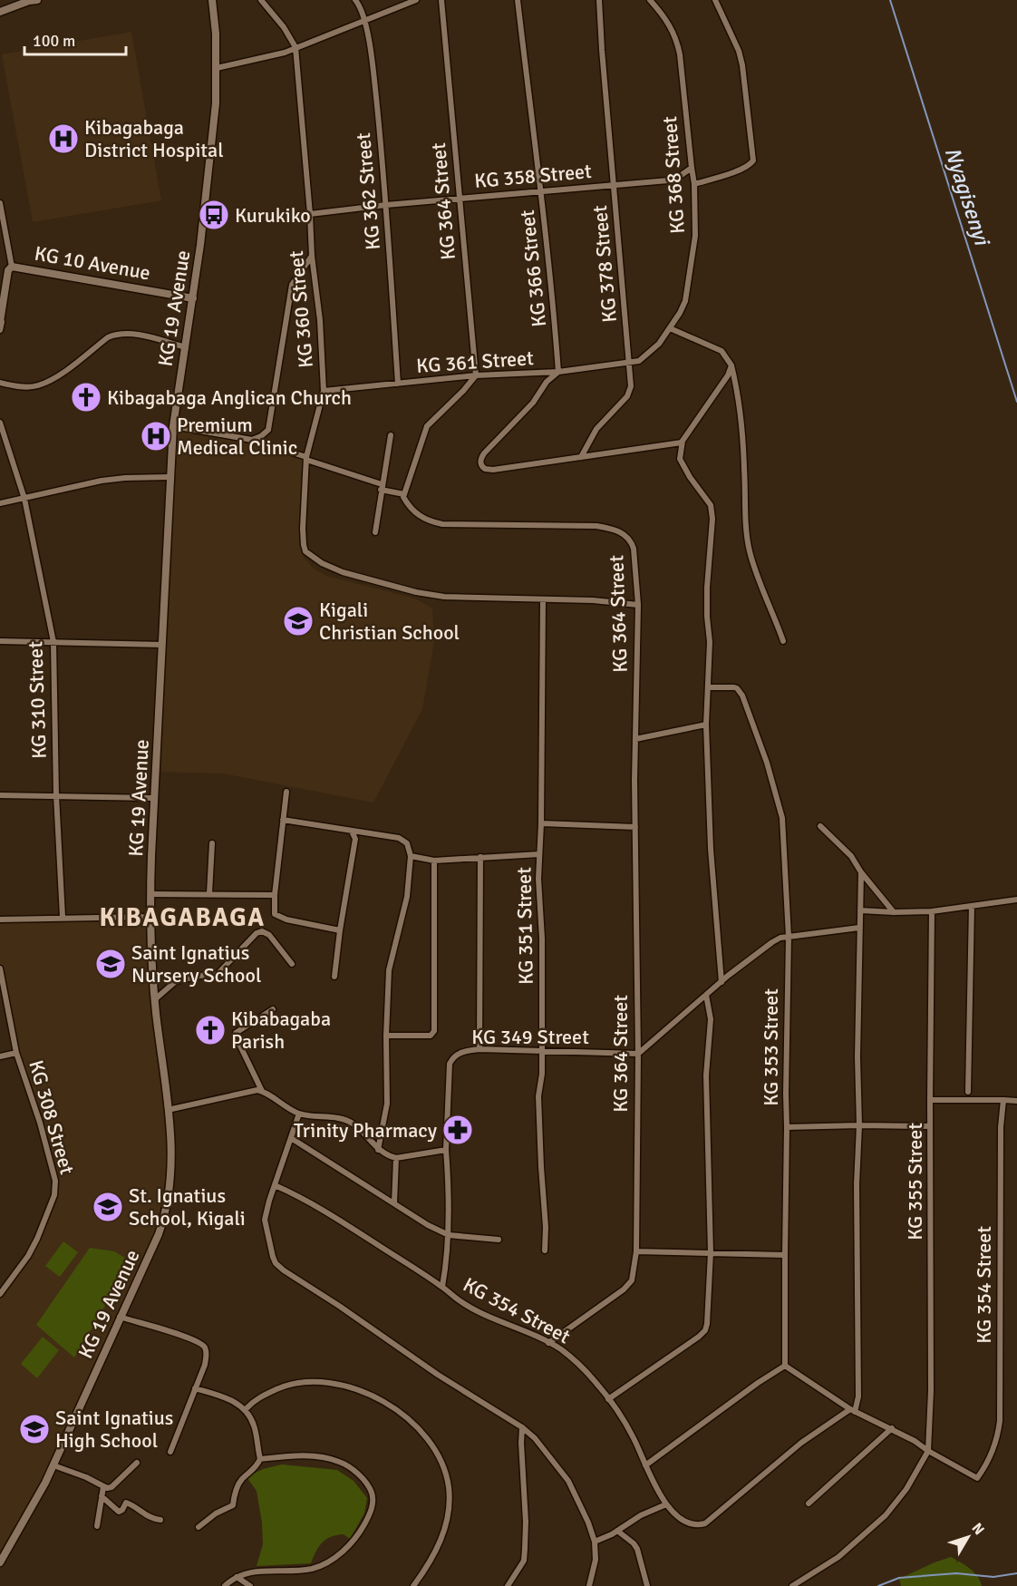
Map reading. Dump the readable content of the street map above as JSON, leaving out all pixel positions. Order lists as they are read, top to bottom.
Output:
{
  "streets": {
    "main road": ["KG 10 Avenue", "KG 19 Avenue"],
    "street": [
      "KG 368 Street",
      "KG 358 Street",
      "KG 362 Street",
      "KG 364 Street",
      "KG 378 Street",
      "KG 366 Street",
      "KG 360 Street",
      "KG 361 Street",
      "KG 310 Street",
      "KG 351 Street",
      "KG 349 Street",
      "KG 353 Street",
      "KG 308 Street",
      "KG 355 Street",
      "KG 354 Street"
    ]
  },
  "crossings": [
    ["KG 368 Street", "KG 358 Street"],
    ["KG 368 Street", "KG 378 Street"],
    ["KG 368 Street", "KG 361 Street"],
    ["KG 358 Street", "KG 362 Street"],
    ["KG 358 Street", "KG 364 Street"],
    ["KG 358 Street", "KG 378 Street"],
    ["KG 358 Street", "KG 366 Street"],
    ["KG 358 Street", "KG 360 Street"],
    ["KG 362 Street", "KG 361 Street"],
    ["KG 364 Street", "KG 360 Street"],
    ["KG 364 Street", "KG 361 Street"],
    ["KG 364 Street", "KG 349 Street"],
    ["KG 364 Street", "KG 354 Street"],
    ["KG 10 Avenue", "KG 19 Avenue"],
    ["KG 378 Street", "KG 361 Street"],
    ["KG 366 Street", "KG 361 Street"],
    ["KG 360 Street", "KG 361 Street"],
    ["KG 360 Street", "KG 351 Street"],
    ["KG 351 Street", "KG 349 Street"],
    ["KG 349 Street", "KG 354 Street"],
    ["KG 355 Street", "KG 354 Street"]
  ],
  "districts": ["KIBAGABAGA"],
  "water": ["Nyagisenyi"],
  "places": {
    "hospital": ["Kibagabaga District Hospital", "Premium Medical Clinic"],
    "bus stop": ["Kurukiko"],
    "church": ["Kibagabaga Anglican Church", "Kibabagaba Parish"],
    "school or university": [
      "Kigali Christian School",
      "Saint Ignatius Nursery School",
      "St. Ignatius School, Kigali",
      "Saint Ignatius High School"
    ],
    "pharmacy": ["Trinity Pharmacy"]
  },
  "scale_bar": "100 m",
  "north": "top right"
}
